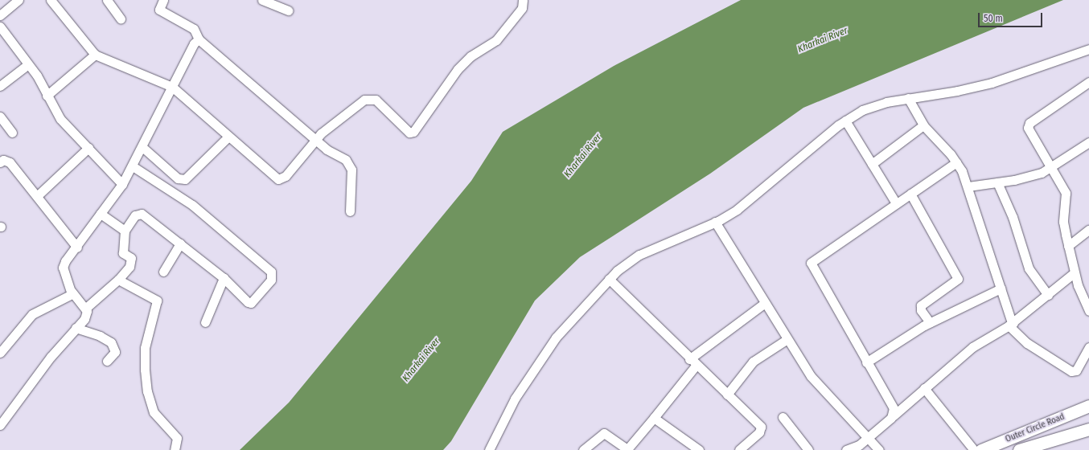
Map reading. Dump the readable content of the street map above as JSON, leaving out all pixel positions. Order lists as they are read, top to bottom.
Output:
{
  "streets": {
    "main road": ["Outer Circle Road"]
  },
  "water": ["Kharkai River"],
  "scale_bar": "50 m"
}
